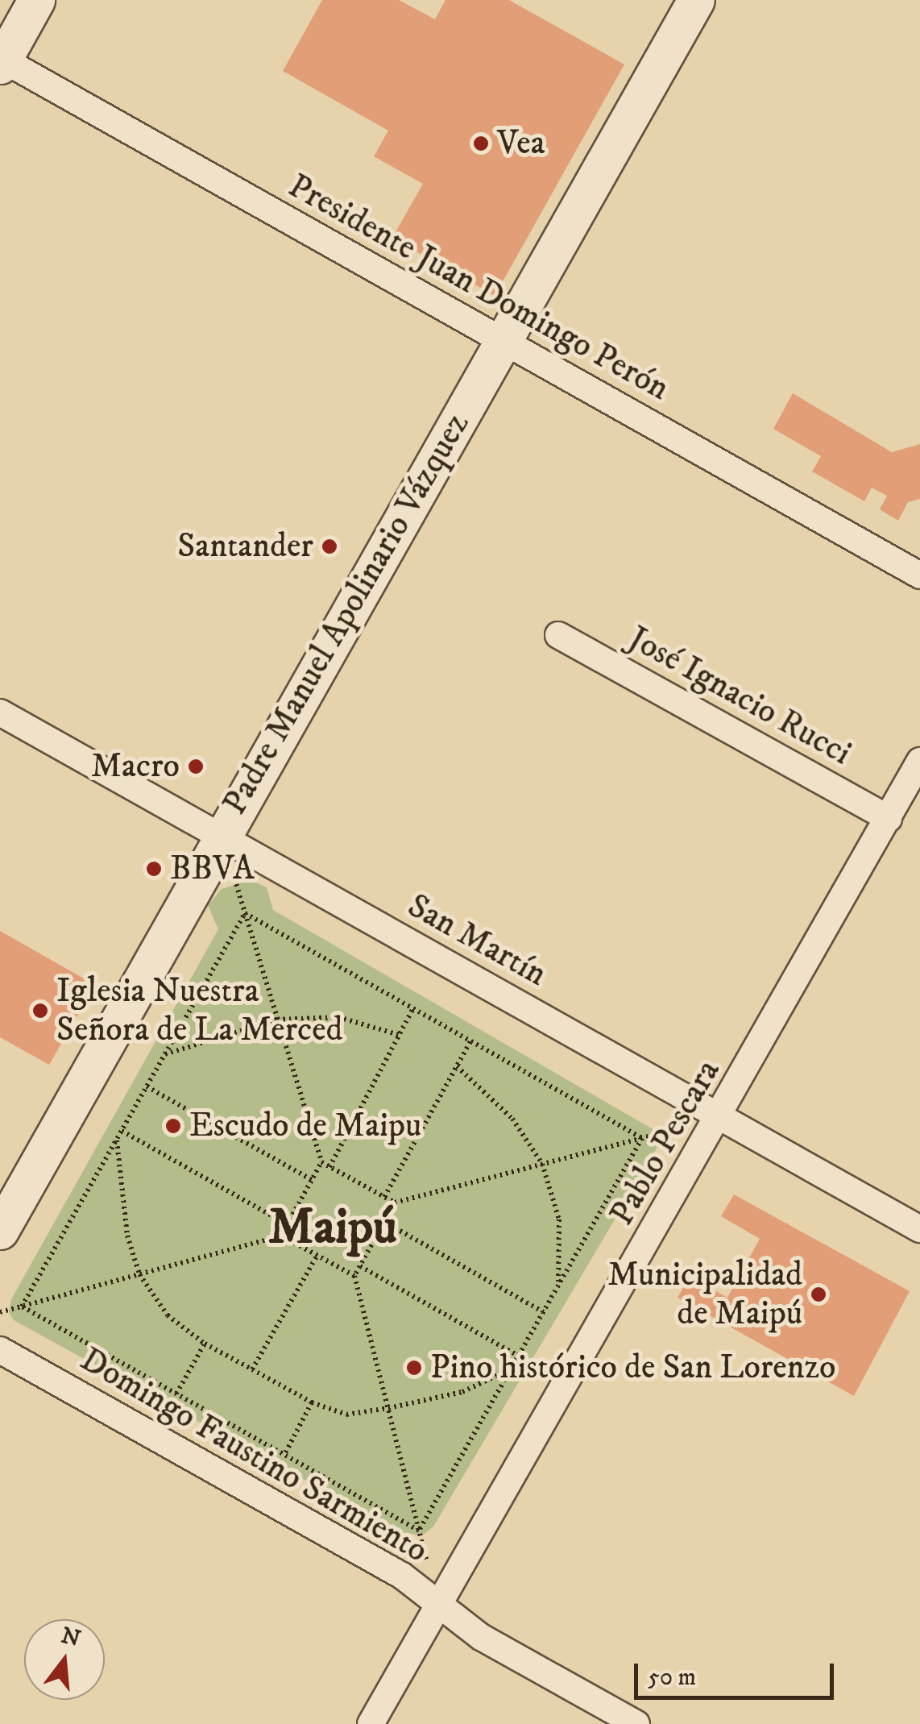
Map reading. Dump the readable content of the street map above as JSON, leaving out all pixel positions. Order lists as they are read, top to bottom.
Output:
{
  "streets": {
    "main road": ["Padre Manuel Apolinario Vázquez"],
    "street": [
      "Presidente Juan Domingo Perón",
      "José Ignacio Rucci",
      "San Martín",
      "Pablo Pescara",
      "Domingo Faustino Sarmiento"
    ]
  },
  "crossings": [
    ["Presidente Juan Domingo Perón", "Padre Manuel Apolinario Vázquez"],
    ["Padre Manuel Apolinario Vázquez", "San Martín"],
    ["José Ignacio Rucci", "Pablo Pescara"],
    ["San Martín", "Pablo Pescara"],
    ["Pablo Pescara", "Domingo Faustino Sarmiento"]
  ],
  "districts": ["Maipú"],
  "places": [
    "Vea",
    "Santander",
    "Macro",
    "BBVA",
    "Iglesia Nuestra Señora de La Merced",
    "Escudo de Maipu",
    "Municipalidad de Maipú",
    "Pino histórico de San Lorenzo"
  ],
  "scale_bar": "50 m",
  "north": "top"
}
